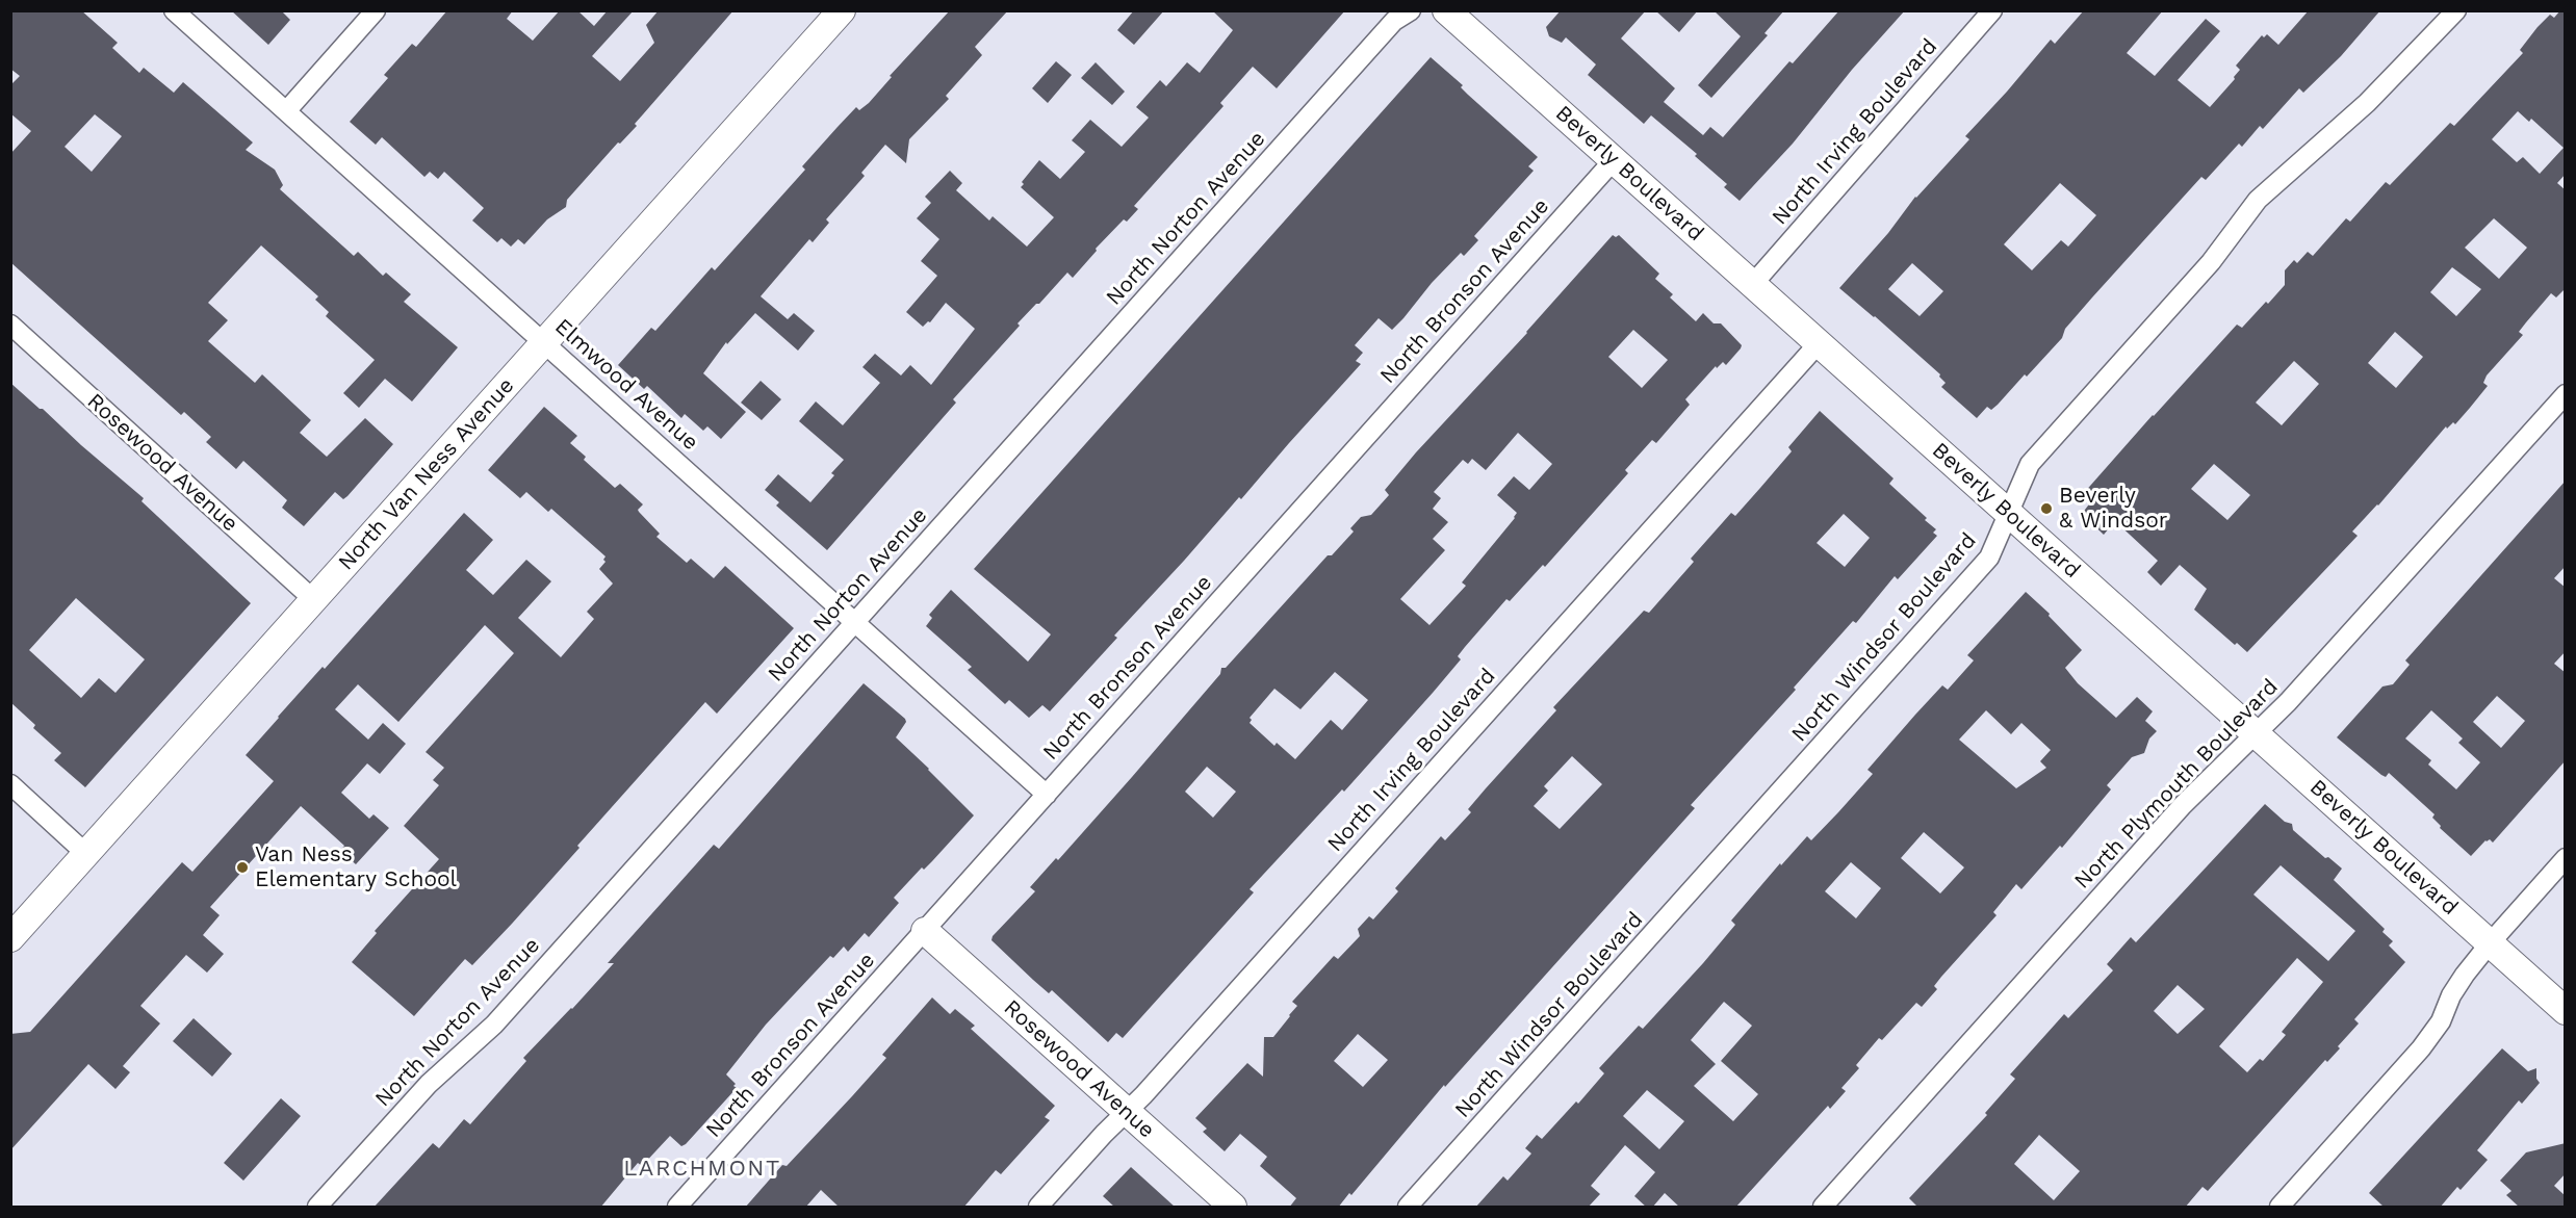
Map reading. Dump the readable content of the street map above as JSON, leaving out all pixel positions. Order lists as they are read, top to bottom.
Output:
{
  "streets": {
    "street": [
      "North Irving Boulevard",
      "Beverly Boulevard",
      "North Norton Avenue",
      "North Bronson Avenue",
      "Elmwood Avenue",
      "Rosewood Avenue",
      "North Van Ness Avenue",
      "North Windsor Boulevard",
      "North Plymouth Boulevard"
    ]
  },
  "crossings": [
    ["North Irving Boulevard", "Beverly Boulevard"],
    ["North Irving Boulevard", "Rosewood Avenue"],
    ["Beverly Boulevard", "North Bronson Avenue"],
    ["Beverly Boulevard", "North Windsor Boulevard"],
    ["Beverly Boulevard", "North Plymouth Boulevard"],
    ["North Norton Avenue", "Elmwood Avenue"],
    ["North Bronson Avenue", "Elmwood Avenue"],
    ["North Bronson Avenue", "Rosewood Avenue"],
    ["Elmwood Avenue", "North Van Ness Avenue"],
    ["Rosewood Avenue", "North Van Ness Avenue"]
  ],
  "districts": ["LARCHMONT"],
  "places": ["Beverly & Windsor", "Van Ness Elementary School"]
}
